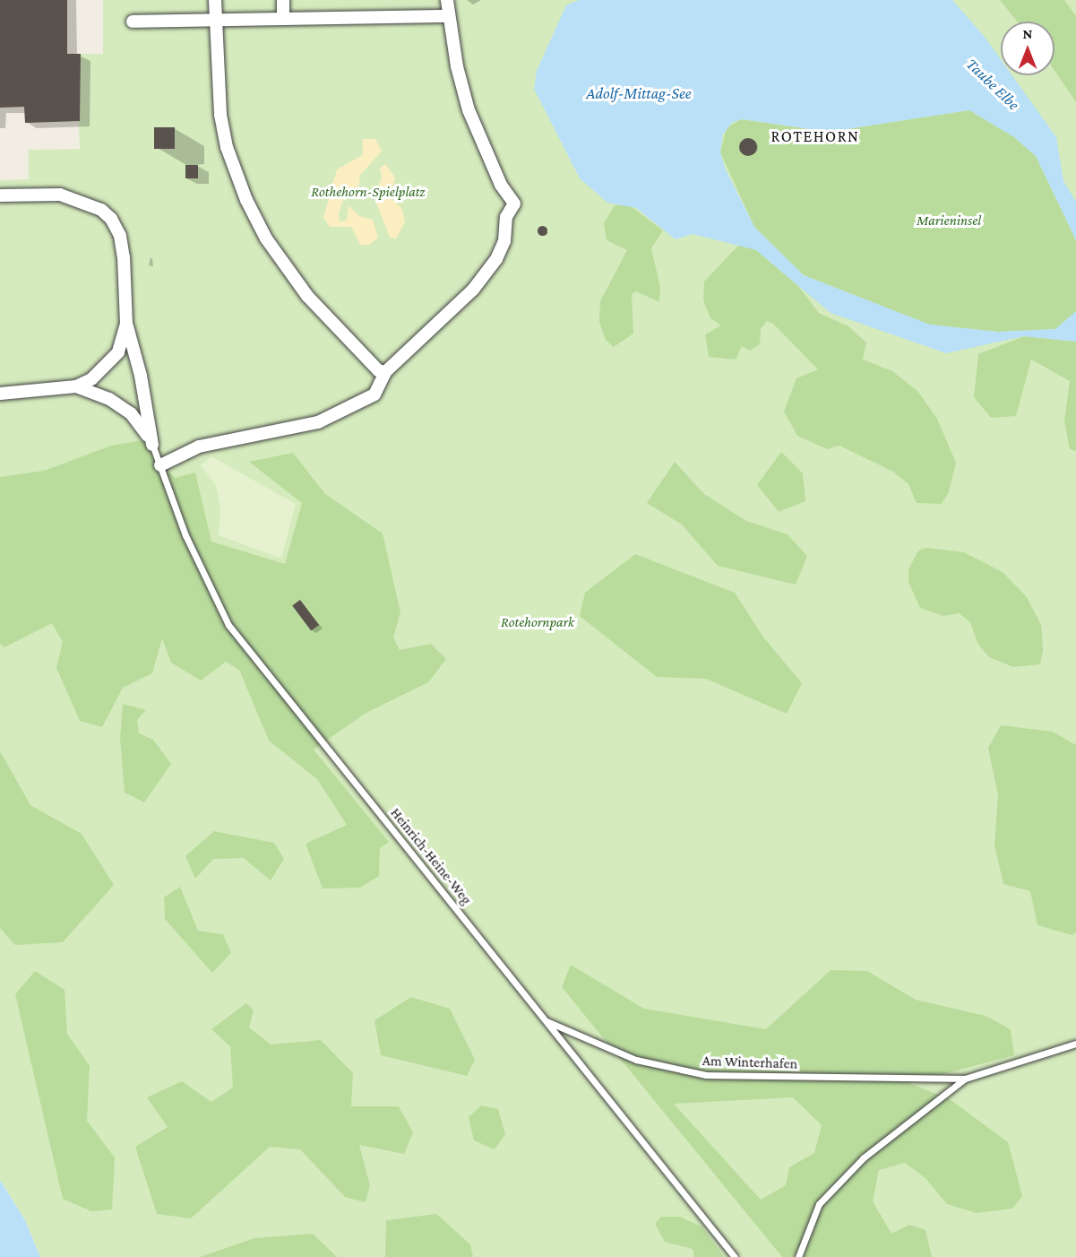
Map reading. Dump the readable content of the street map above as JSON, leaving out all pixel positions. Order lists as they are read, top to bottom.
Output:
{
  "streets": {
    "street": ["Heinrich-Heine-Weg"],
    "lane": ["Am Winterhafen"]
  },
  "crossings": [
    ["Heinrich-Heine-Weg", "Am Winterhafen"]
  ],
  "districts": ["ROTEHORN"],
  "water": ["Taube Elbe", "Adolf-Mittag-See"],
  "parks": ["Rothehorn-Spielplatz", "Marieninsel", "Rotehornpark"],
  "north": "top"
}
